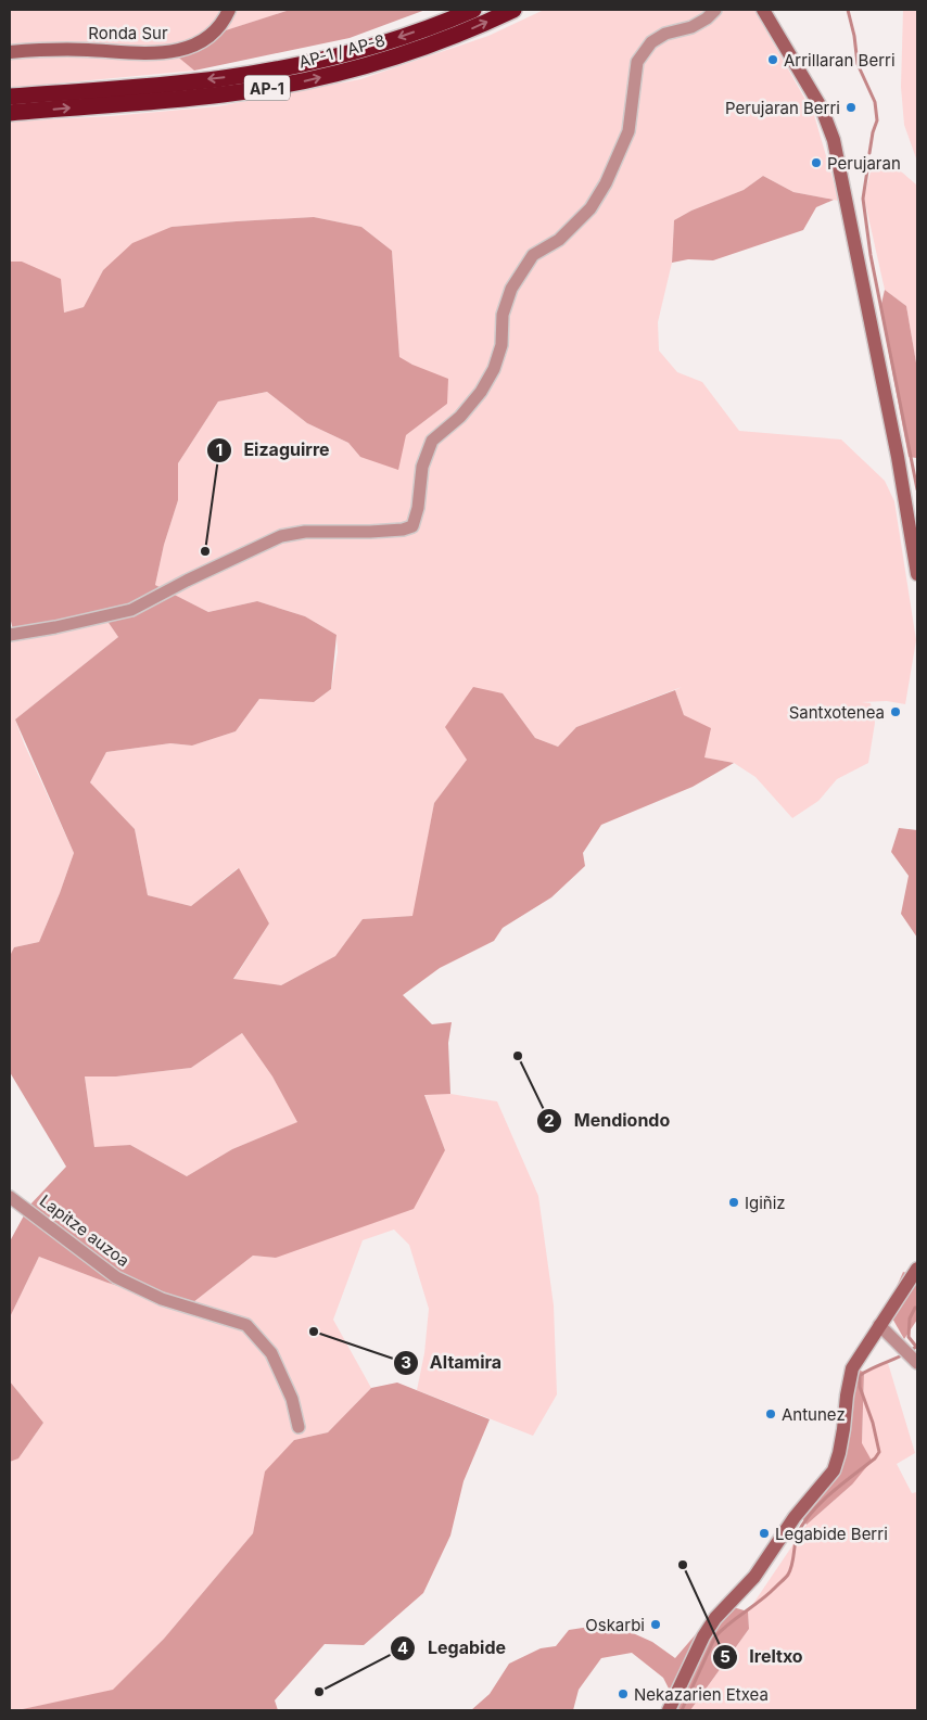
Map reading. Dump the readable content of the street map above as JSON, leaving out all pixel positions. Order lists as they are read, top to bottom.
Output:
{
  "streets": {
    "highway": ["AP-1 / AP-8", "AP-1"],
    "street": ["Ronda Sur", "Lapitze auzoa"]
  },
  "places": [
    "Arrillaran Berri",
    "Perujaran Berri",
    "Perujaran",
    "Eizaguirre",
    "Santxotenea",
    "Mendiondo",
    "Igiñiz",
    "Altamira",
    "Antunez",
    "Legabide Berri",
    "Ireltxo",
    "Oskarbi",
    "Legabide",
    "Nekazarien Etxea"
  ]
}
